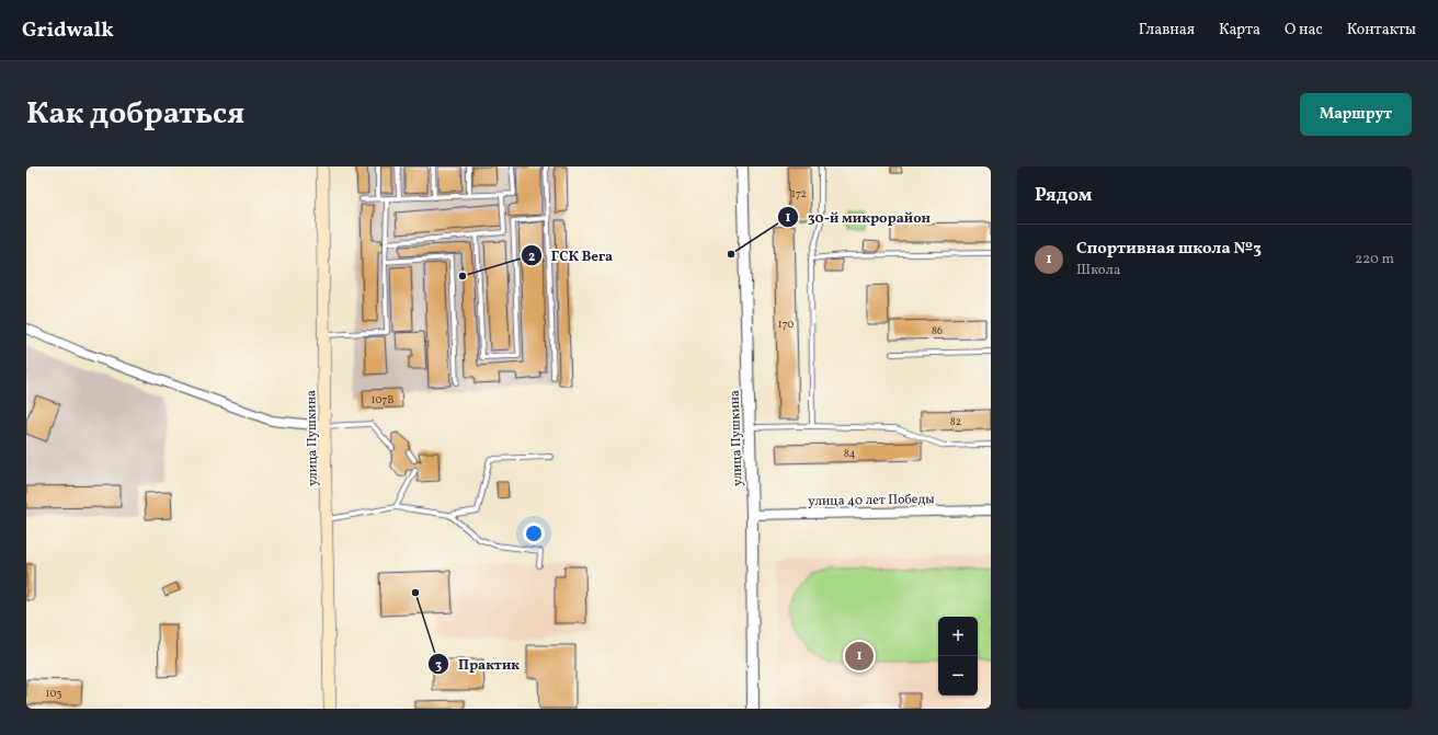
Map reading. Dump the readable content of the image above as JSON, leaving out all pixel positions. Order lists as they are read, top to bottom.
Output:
{
  "streets": {
    "main road": ["улица Пушкина"],
    "street": ["улица 40 лет Победы"]
  },
  "crossings": [
    ["улица Пушкина", "улица 40 лет Победы"]
  ],
  "places": ["30-й микрорайон", "ГСК Вега", "Практик"],
  "house_numbers": [
    "172",
    "170",
    "86",
    "107В",
    "82",
    "84",
    "103"
  ],
  "page": {
    "header": "Gridwalk",
    "nav": [
      "Главная",
      "Карта",
      "О нас",
      "Контакты"
    ],
    "title": "Как добраться",
    "buttons": "Маршрут",
    "heading": "Рядом",
    "list": [
      {
        "mark": "1",
        "name": "Спортивная школа №3",
        "note": "Школа",
        "value": "220 m"
      }
    ],
    "map_buttons": ["+", "−"],
    "pins": "1"
  }
}
